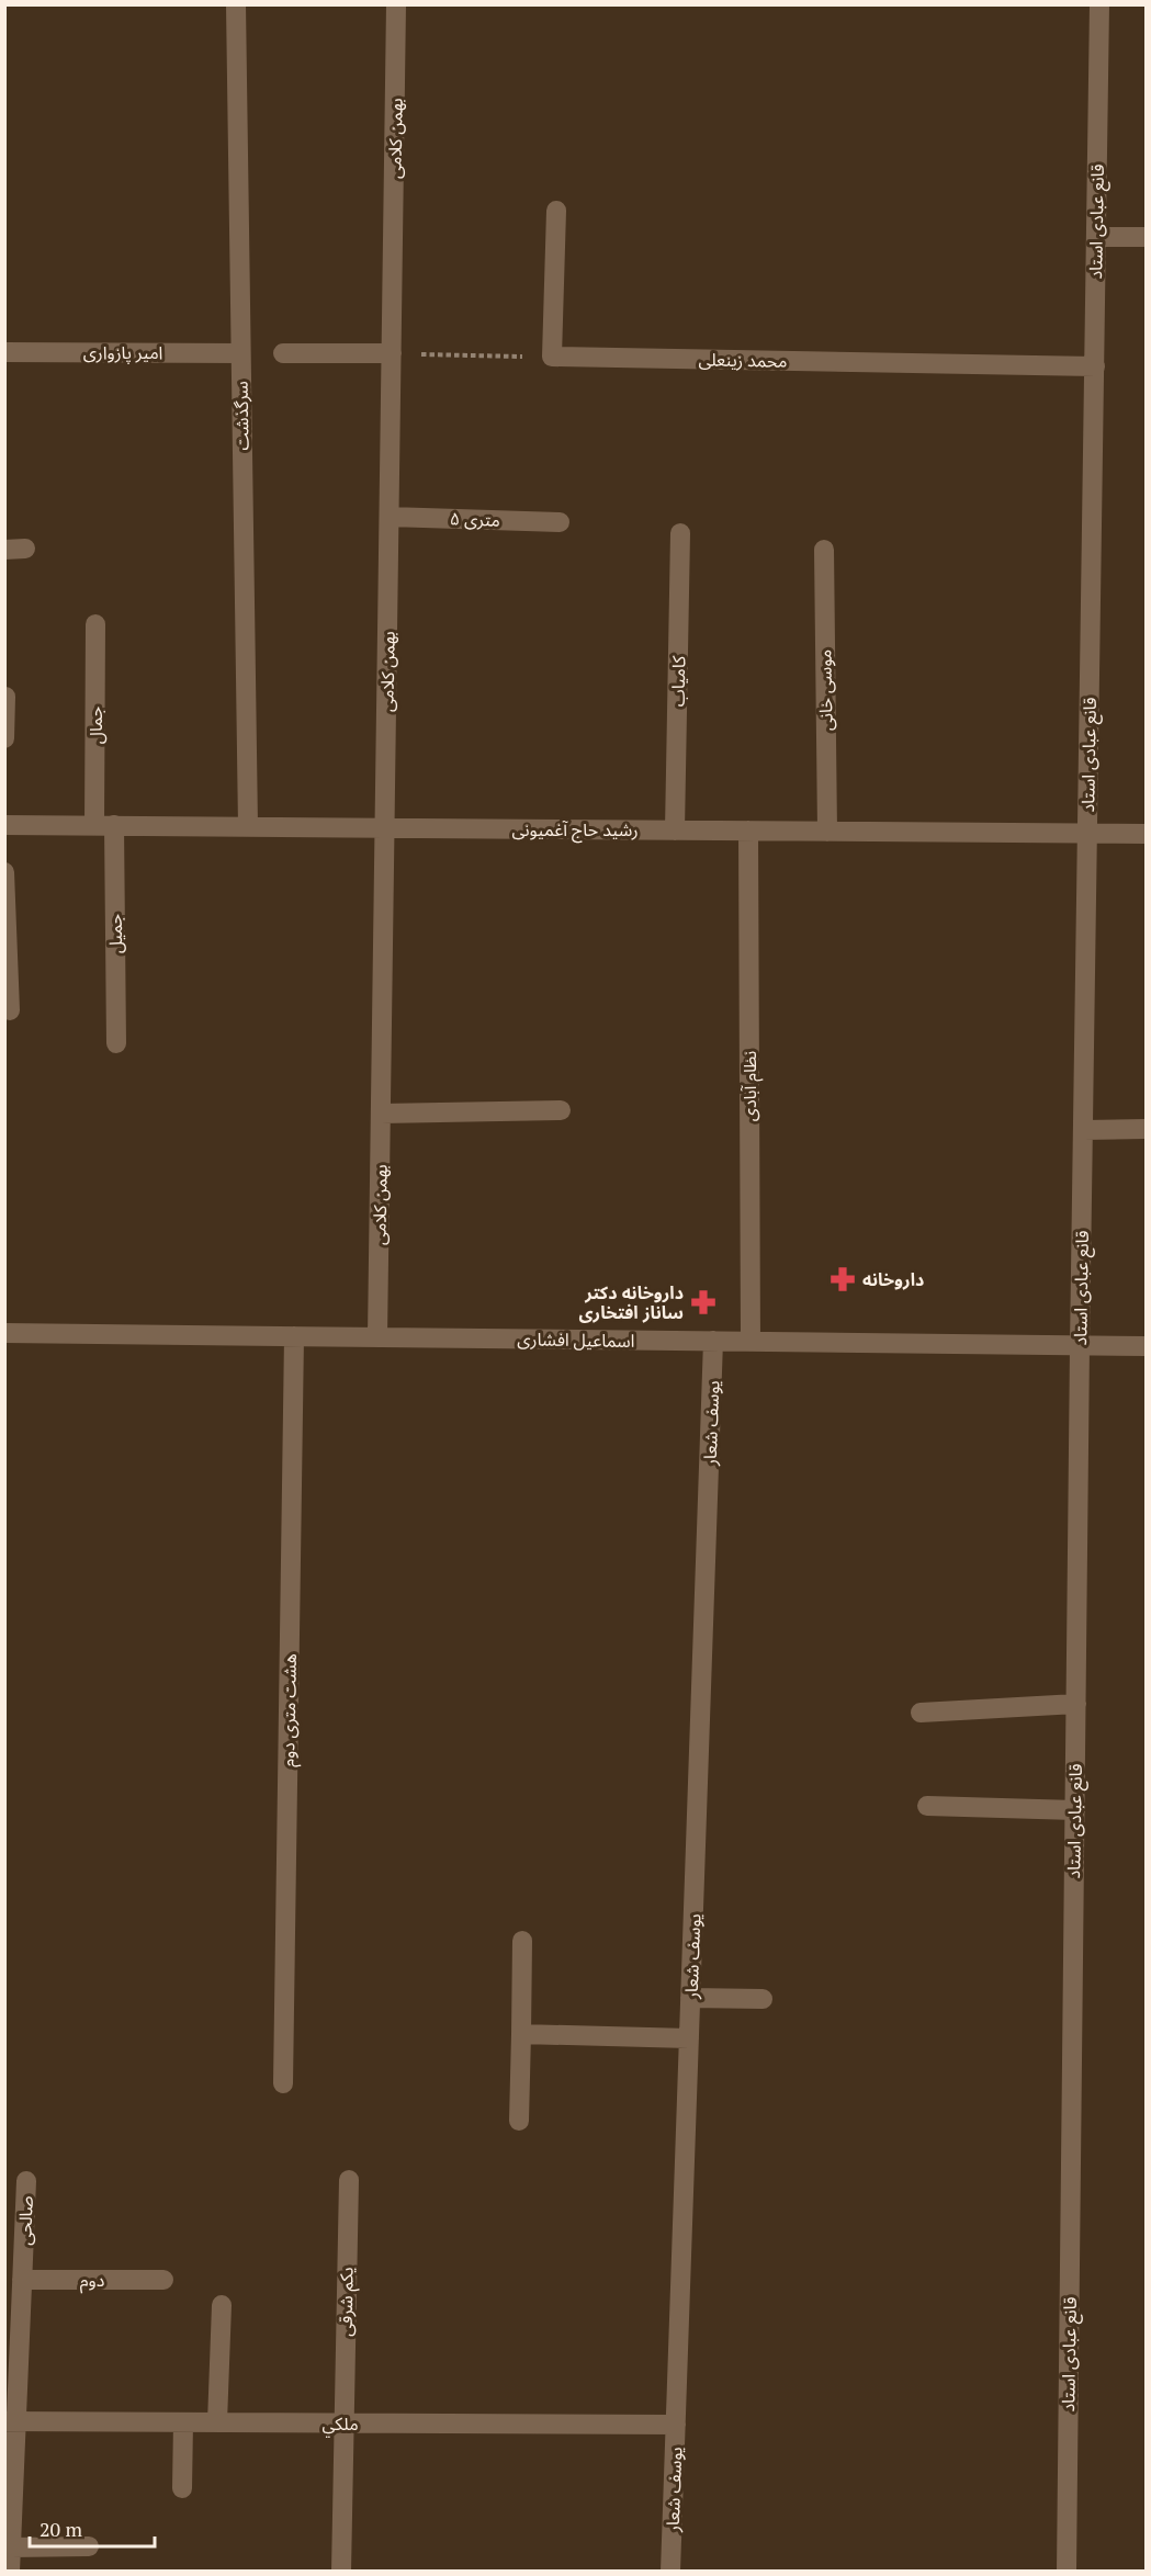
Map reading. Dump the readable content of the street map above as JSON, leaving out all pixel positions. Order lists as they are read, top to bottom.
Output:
{
  "streets": {
    "street": [
      "بهمن کلامی",
      "قانع عبادی استاد",
      "امیر پازواری",
      "محمد زینعلی",
      "سرگذشت",
      "۵ متری",
      "کامیاب",
      "موسی خانی",
      "جمال",
      "رشید حاج آغمیونی",
      "جمیل",
      "نظام آبادی",
      "اسماعیل افشاری",
      "یوسف شعار",
      "هشت متری دوم",
      "صالحی",
      "دوم",
      "یکم شرقی",
      "ملکي"
    ]
  },
  "crossings": [
    ["بهمن کلامی", "۵ متری"],
    ["بهمن کلامی", "رشید حاج آغمیونی"],
    ["بهمن کلامی", "اسماعیل افشاری"],
    ["قانع عبادی استاد", "محمد زینعلی"],
    ["قانع عبادی استاد", "رشید حاج آغمیونی"],
    ["قانع عبادی استاد", "اسماعیل افشاری"],
    ["امیر پازواری", "سرگذشت"],
    ["سرگذشت", "رشید حاج آغمیونی"],
    ["کامیاب", "رشید حاج آغمیونی"],
    ["موسی خانی", "رشید حاج آغمیونی"],
    ["جمال", "رشید حاج آغمیونی"],
    ["جمال", "جمیل"],
    ["رشید حاج آغمیونی", "جمیل"],
    ["رشید حاج آغمیونی", "نظام آبادی"],
    ["نظام آبادی", "اسماعیل افشاری"],
    ["اسماعیل افشاری", "یوسف شعار"],
    ["اسماعیل افشاری", "هشت متری دوم"],
    ["یوسف شعار", "ملکي"],
    ["صالحی", "دوم"],
    ["صالحی", "ملکي"],
    ["یکم شرقی", "ملکي"]
  ],
  "places": {
    "pharmacy": ["داروخانه", "داروخانه دكتر ساناز افتخارى"]
  },
  "scale_bar": "20 m"
}
